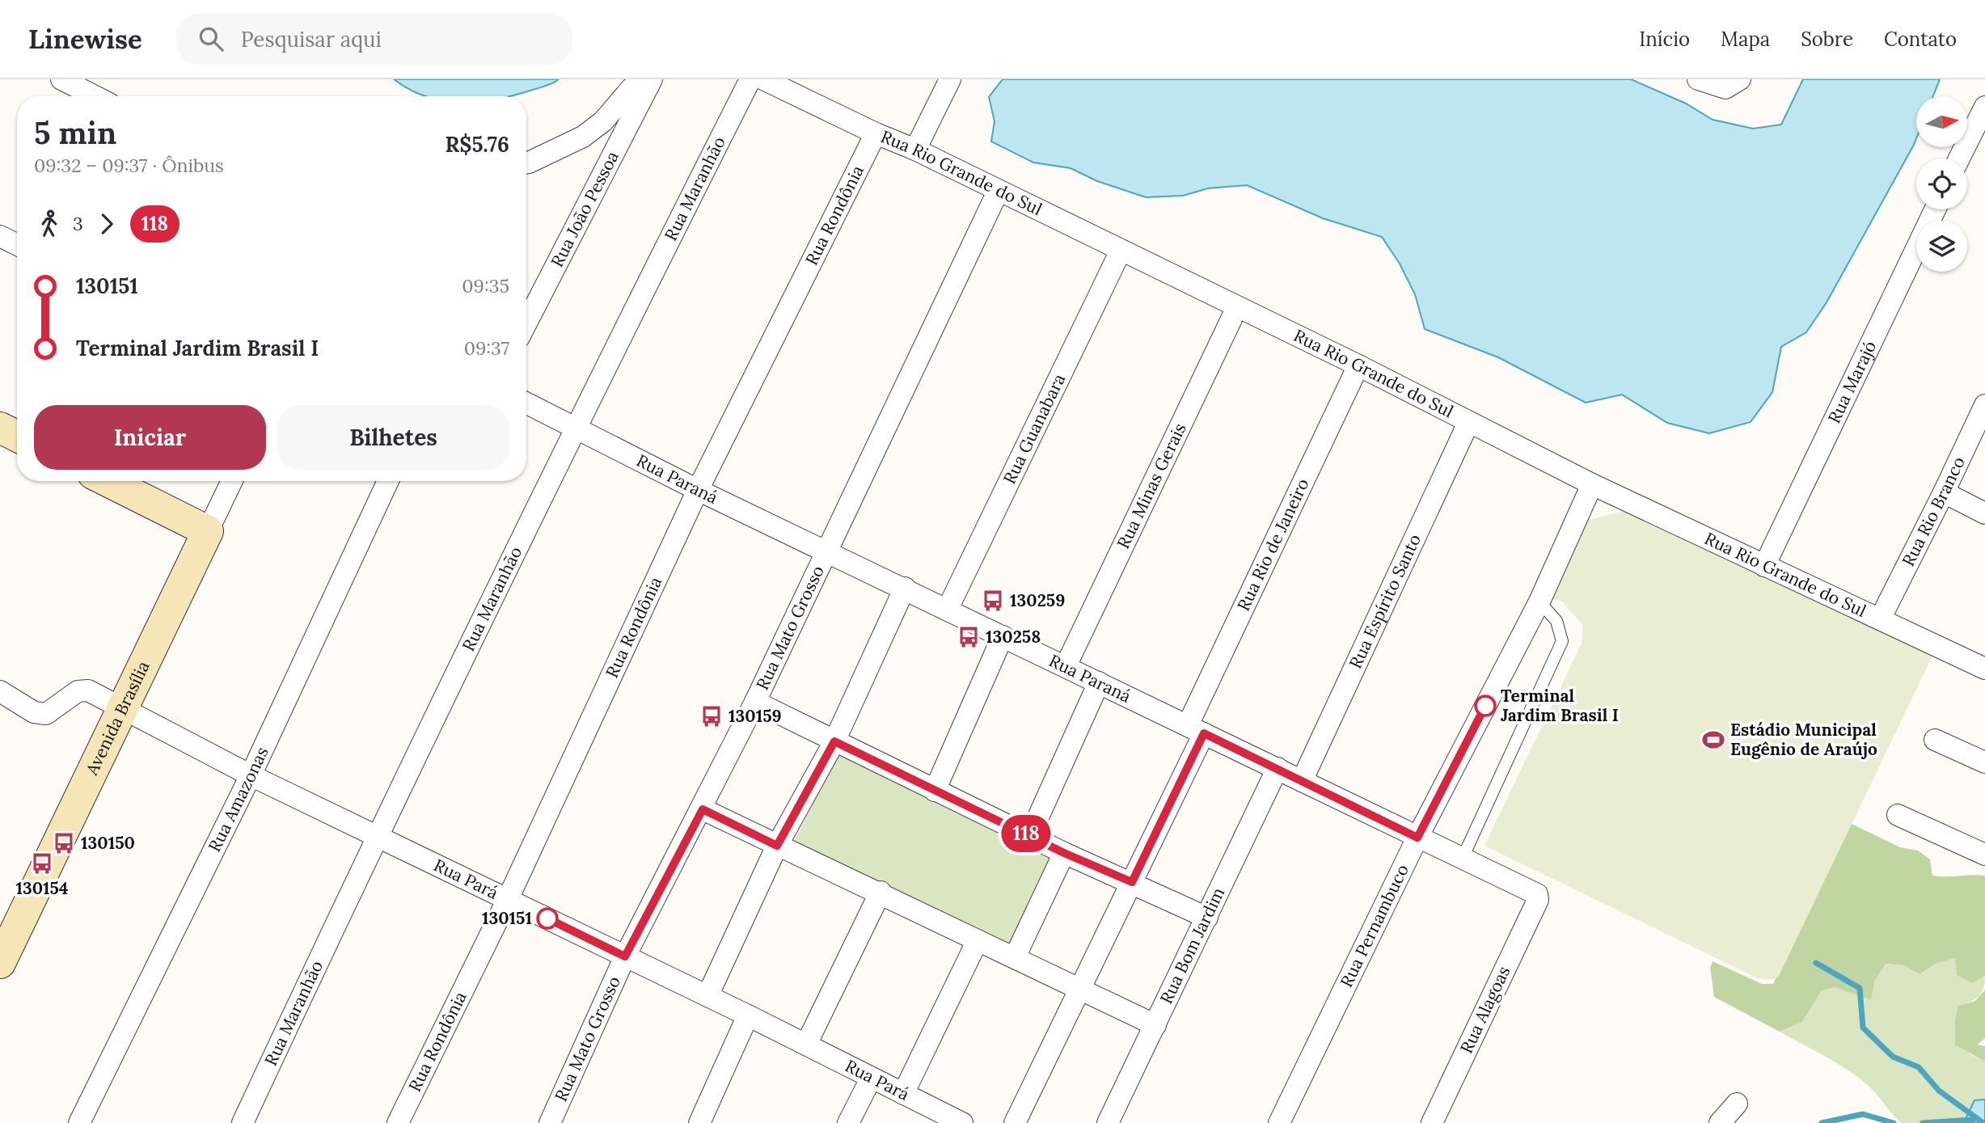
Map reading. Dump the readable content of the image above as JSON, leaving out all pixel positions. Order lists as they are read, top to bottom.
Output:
{
  "streets": {
    "street": [
      "Rua Rio Grande do Sul",
      "Rua Maranhão",
      "Rua João Pessoa",
      "Rua Rondônia",
      "Rua Marajó",
      "Rua Guanabara",
      "Rua Paraná",
      "Rua Minas Gerais",
      "Rua Rio Branco",
      "Rua Rio de Janeiro",
      "Rua Espírito Santo",
      "Rua Mato Grosso",
      "Avenida Brasília",
      "Rua Amazonas",
      "Rua Pará",
      "Rua Pernambuco",
      "Rua Bom Jardim",
      "Rua Alagoas"
    ]
  },
  "crossings": [
    ["Rua Rio Grande do Sul", "Rua Rondônia"],
    ["Rua Rio Grande do Sul", "Rua Marajó"],
    ["Rua Rio Grande do Sul", "Rua Guanabara"],
    ["Rua Rio Grande do Sul", "Rua Minas Gerais"],
    ["Rua Rio Grande do Sul", "Rua Rio Branco"],
    ["Rua Rio Grande do Sul", "Rua Rio de Janeiro"],
    ["Rua Rio Grande do Sul", "Rua Espírito Santo"],
    ["Rua Rio Grande do Sul", "Rua Mato Grosso"],
    ["Rua Rio Grande do Sul", "Rua Pernambuco"],
    ["Rua Maranhão", "Rua Paraná"],
    ["Rua Maranhão", "Rua Pará"],
    ["Rua Rondônia", "Rua Paraná"],
    ["Rua Rondônia", "Rua Pará"],
    ["Rua Guanabara", "Rua Paraná"],
    ["Rua Paraná", "Rua Minas Gerais"],
    ["Rua Paraná", "Rua Rio de Janeiro"],
    ["Rua Paraná", "Rua Espírito Santo"],
    ["Rua Paraná", "Rua Mato Grosso"],
    ["Rua Paraná", "Rua Pernambuco"],
    ["Rua Paraná", "Rua Bom Jardim"],
    ["Rua Paraná", "Rua Alagoas"],
    ["Rua Mato Grosso", "Rua Pará"],
    ["Avenida Brasília", "Rua Pará"],
    ["Rua Amazonas", "Rua Pará"]
  ],
  "places": {
    "bus stop": [
      "130259",
      "130258",
      "130159",
      "130150",
      "130154"
    ],
    "other": ["Terminal Jardim Brasil I", "130151"],
    "sports": ["Estádio Municipal Eugênio de Araújo"]
  },
  "lines": ["bus line 118"],
  "north": "right",
  "page": {
    "header": "Linewise",
    "search": "Pesquisar aqui",
    "nav": [
      "Início",
      "Mapa",
      "Sobre",
      "Contato"
    ],
    "on_map": "118",
    "heading": ["5 min", "09:32 – 09:37 · Ônibus", "R$5.76"],
    "legs": ["3", "118"],
    "list": [
      {
        "name": "130151",
        "value": "09:35"
      },
      {
        "name": "Terminal Jardim Brasil I",
        "value": "09:37"
      }
    ],
    "buttons": ["Iniciar", "Bilhetes"]
  }
}
